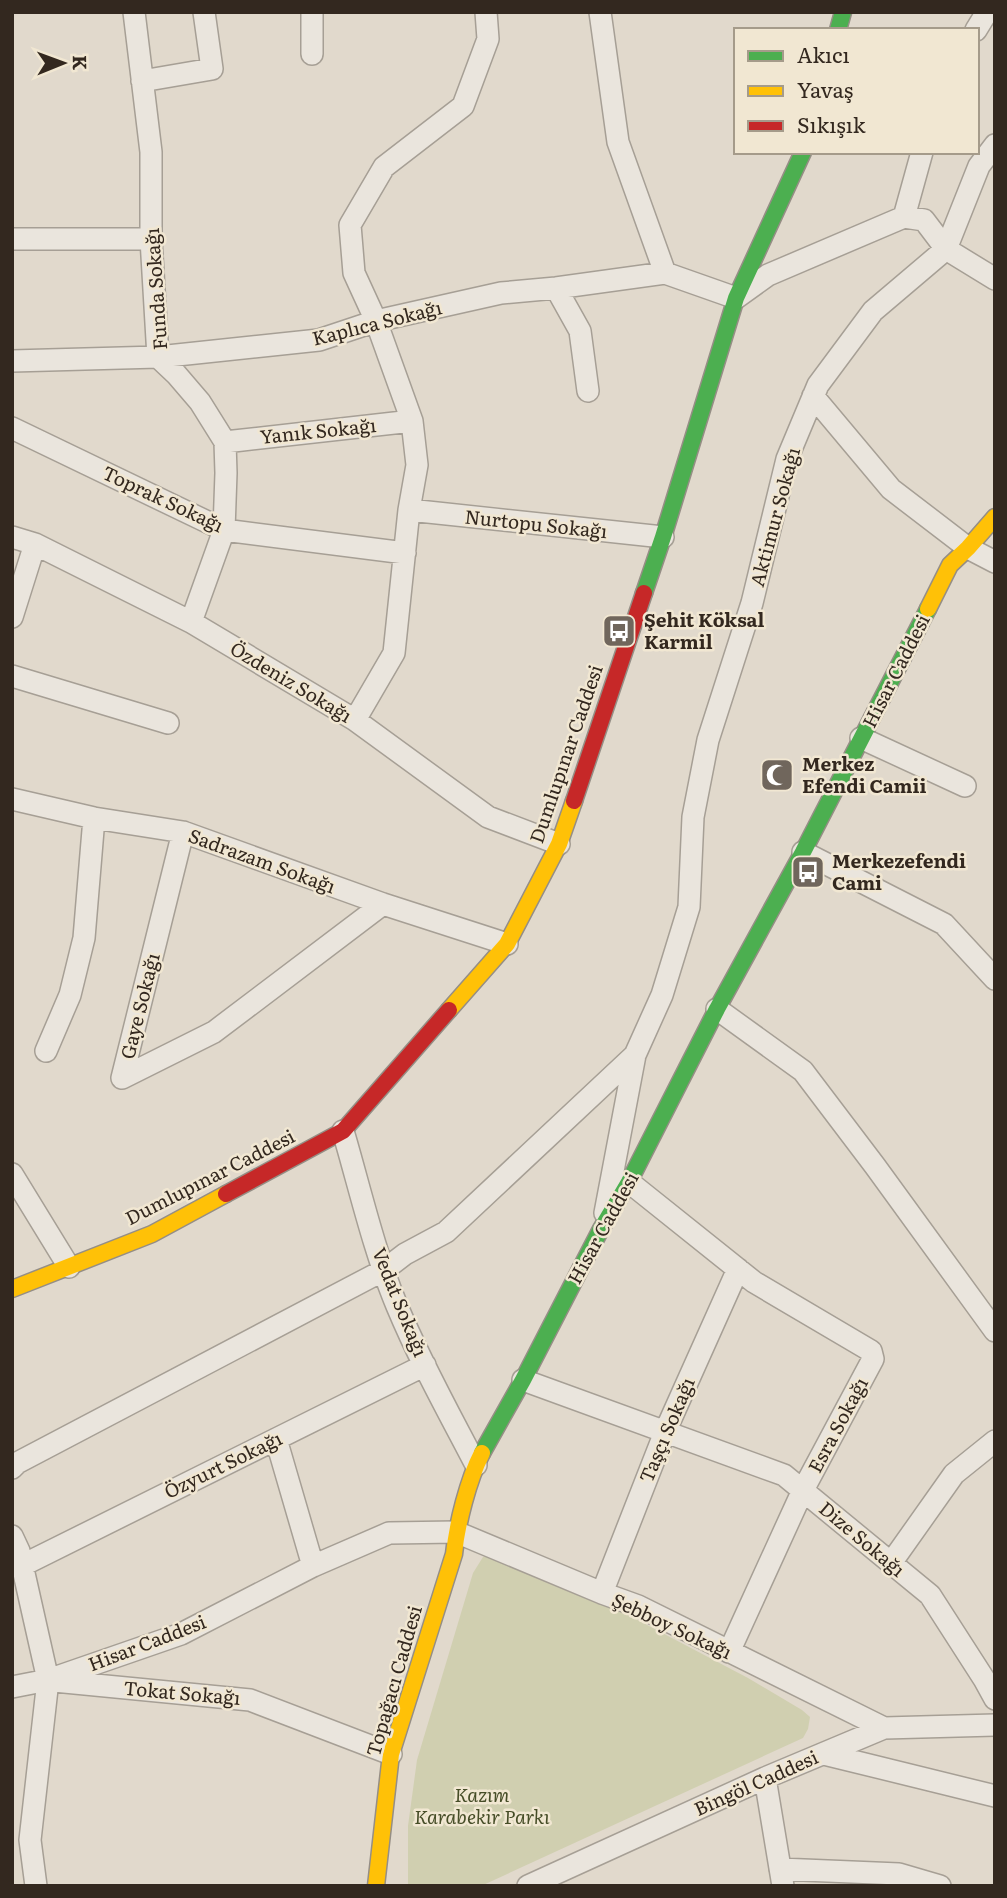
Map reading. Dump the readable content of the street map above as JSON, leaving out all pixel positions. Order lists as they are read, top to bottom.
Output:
{
  "streets": {
    "street": [
      "Funda Sokağı",
      "Kaplıca Sokağı",
      "Yanık Sokağı",
      "Toprak Sokağı",
      "Aktimur Sokağı",
      "Nurtopu Sokağı",
      "Hisar Caddesi",
      "Özdeniz Sokağı",
      "Dumlupınar Caddesi",
      "Sadrazam Sokağı",
      "Gaye Sokağı",
      "Vedat Sokağı",
      "Esra Sokağı",
      "Taşçı Sokağı",
      "Özyurt Sokağı",
      "Dize Sokağı",
      "Şebboy Sokağı",
      "Topağacı Caddesi",
      "Tokat Sokağı",
      "Bingöl Caddesi"
    ]
  },
  "crossings": [
    ["Funda Sokağı", "Kaplıca Sokağı"],
    ["Funda Sokağı", "Yanık Sokağı"],
    ["Kaplıca Sokağı", "Dumlupınar Caddesi"],
    ["Aktimur Sokağı", "Hisar Caddesi"],
    ["Nurtopu Sokağı", "Dumlupınar Caddesi"],
    ["Hisar Caddesi", "Vedat Sokağı"],
    ["Hisar Caddesi", "Esra Sokağı"],
    ["Hisar Caddesi", "Dize Sokağı"],
    ["Hisar Caddesi", "Şebboy Sokağı"],
    ["Hisar Caddesi", "Topağacı Caddesi"],
    ["Hisar Caddesi", "Tokat Sokağı"],
    ["Özdeniz Sokağı", "Dumlupınar Caddesi"],
    ["Dumlupınar Caddesi", "Sadrazam Sokağı"],
    ["Dumlupınar Caddesi", "Vedat Sokağı"],
    ["Sadrazam Sokağı", "Gaye Sokağı"],
    ["Vedat Sokağı", "Özyurt Sokağı"],
    ["Esra Sokağı", "Taşçı Sokağı"],
    ["Esra Sokağı", "Dize Sokağı"],
    ["Esra Sokağı", "Şebboy Sokağı"],
    ["Taşçı Sokağı", "Dize Sokağı"],
    ["Taşçı Sokağı", "Şebboy Sokağı"],
    ["Şebboy Sokağı", "Topağacı Caddesi"],
    ["Şebboy Sokağı", "Bingöl Caddesi"],
    ["Topağacı Caddesi", "Tokat Sokağı"]
  ],
  "parks": ["Kazım Karabekir Parkı"],
  "places": {
    "bus stop": ["Şehit Köksal Karmil", "Merkezefendi Cami"],
    "mosque": ["Merkez Efendi Camii"]
  },
  "legend": ["Akıcı", "Yavaş", "Sıkışık"],
  "north": "right"
}
